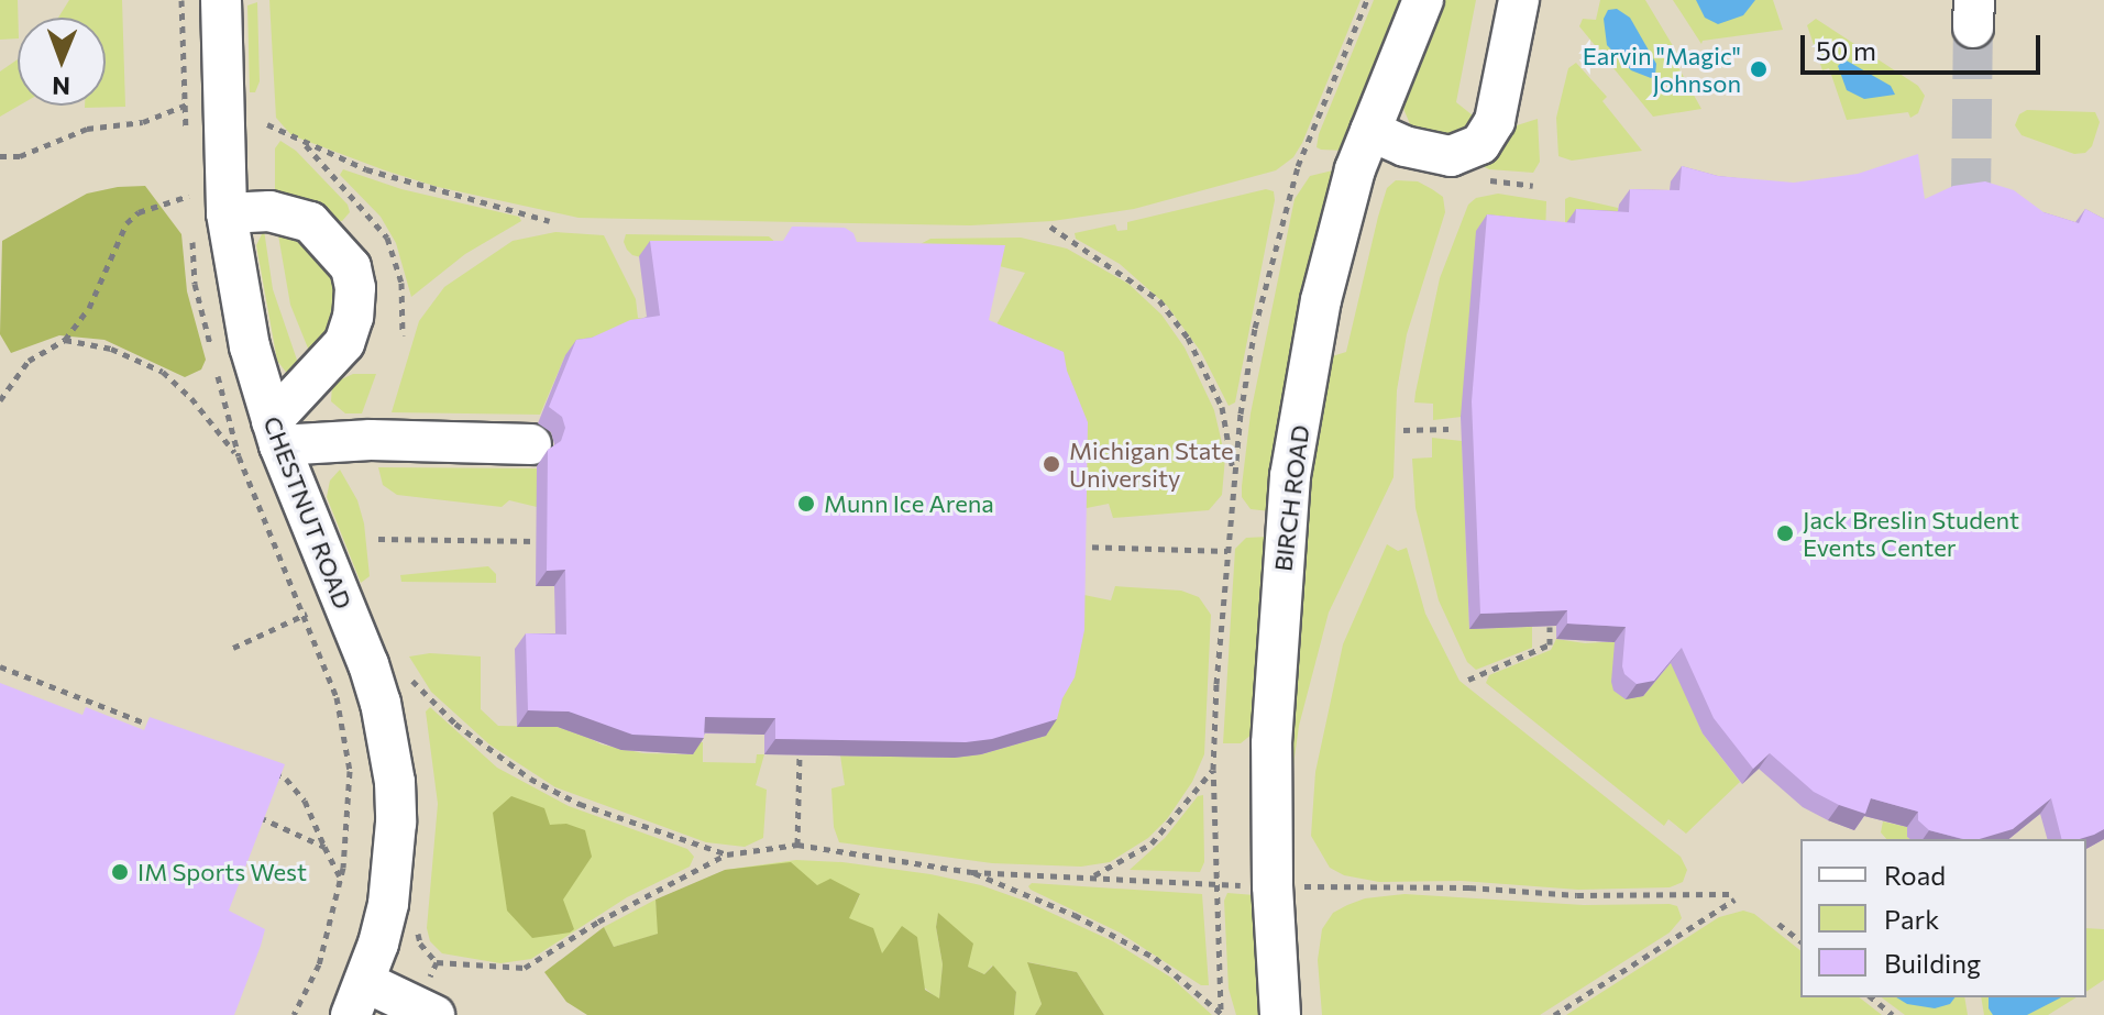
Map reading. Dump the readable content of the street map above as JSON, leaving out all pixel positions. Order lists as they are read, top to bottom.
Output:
{
  "streets": {
    "street": ["BIRCH ROAD", "CHESTNUT ROAD"]
  },
  "places": [
    "Earvin \"Magic\" Johnson",
    "Michigan State University",
    "Munn Ice Arena",
    "Jack Breslin Student Events Center",
    "IM Sports West"
  ],
  "legend": ["Road", "Park", "Building"],
  "scale_bar": "50 m",
  "north": "bottom"
}
